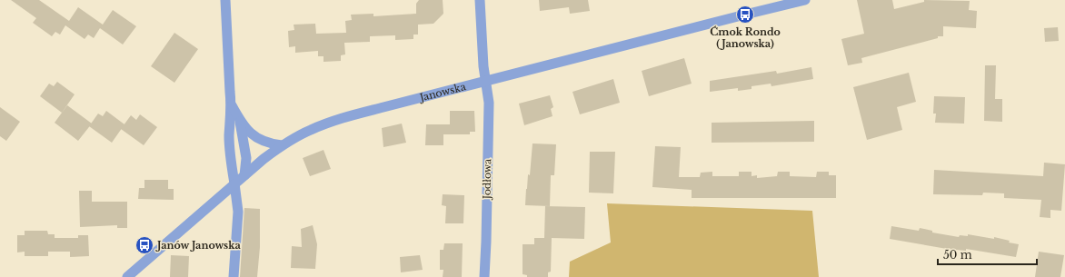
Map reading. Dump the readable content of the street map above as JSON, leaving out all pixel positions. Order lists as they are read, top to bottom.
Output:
{
  "streets": {
    "street": ["Janowska", "Jodłowa"]
  },
  "crossings": [
    ["Janowska", "Jodłowa"]
  ],
  "places": {
    "bus stop": ["Ćmok Rondo (Janowska)", "Janów Janowska"]
  },
  "scale_bar": "50 m"
}
